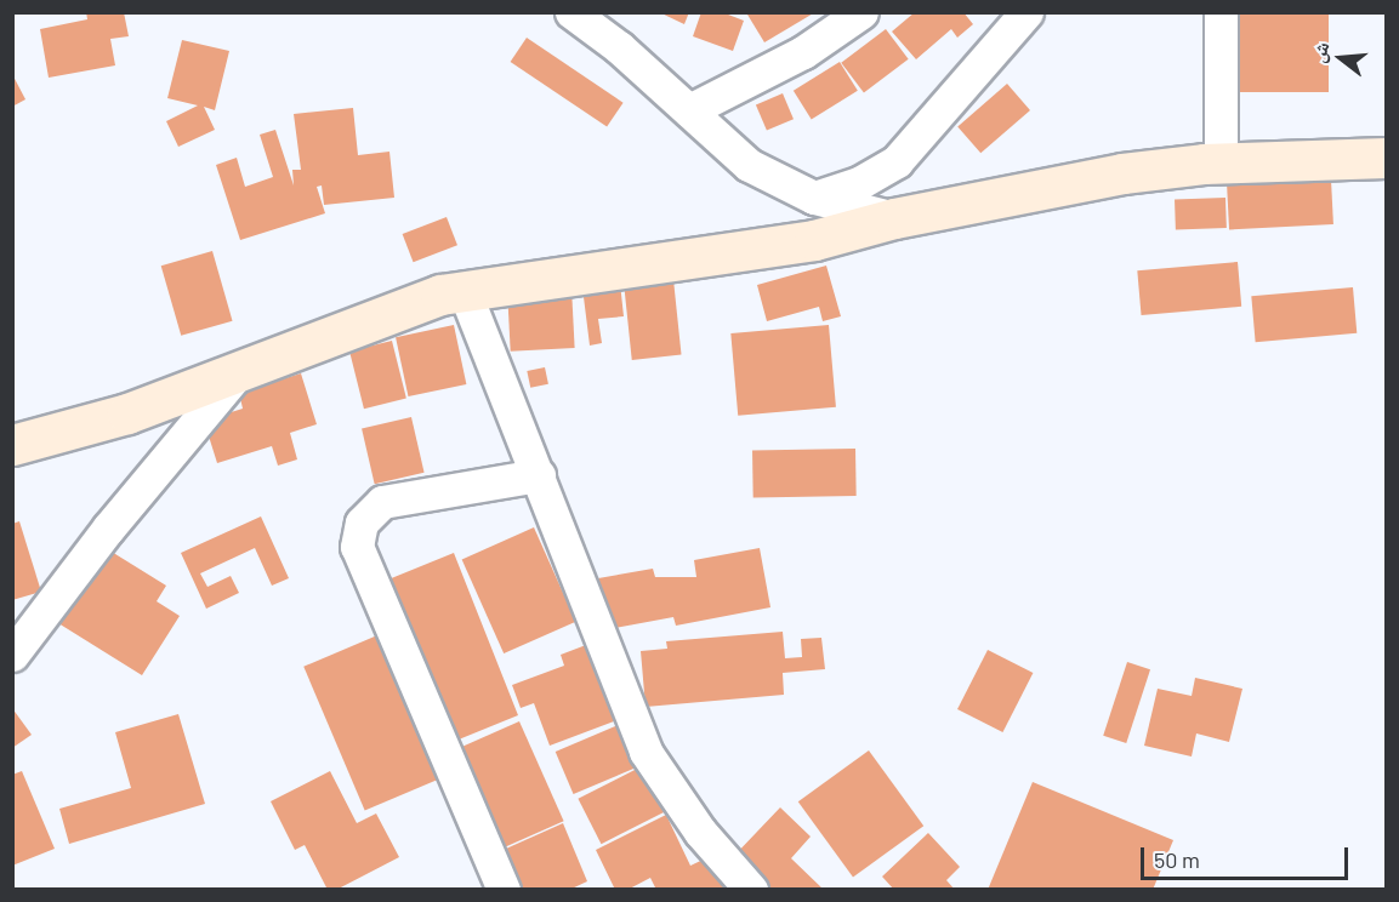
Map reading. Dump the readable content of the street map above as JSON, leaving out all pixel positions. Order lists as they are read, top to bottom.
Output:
{
  "scale_bar": "50 m",
  "north": "left"
}
